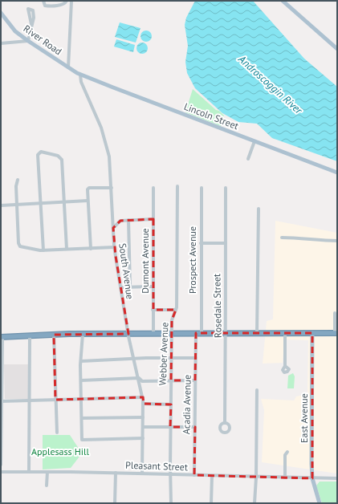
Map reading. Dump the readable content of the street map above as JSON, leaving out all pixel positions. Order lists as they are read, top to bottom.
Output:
{
  "streets": {
    "main road": ["River Road", "Lincoln Street", "East Avenue"],
    "street": [
      "Prospect Avenue",
      "Dumont Avenue",
      "South Avenue",
      "Rosedale Street",
      "Webber Avenue",
      "Acadia Avenue",
      "Pleasant Street"
    ]
  },
  "crossings": [
    ["River Road", "Lincoln Street"],
    ["River Road", "South Avenue"],
    ["Lincoln Street", "South Avenue"],
    ["South Avenue", "Pleasant Street"],
    ["Webber Avenue", "Pleasant Street"],
    ["Acadia Avenue", "Pleasant Street"],
    ["East Avenue", "Pleasant Street"]
  ],
  "water": ["Androscoggin River"],
  "parks": ["Applesass Hill"]
}
